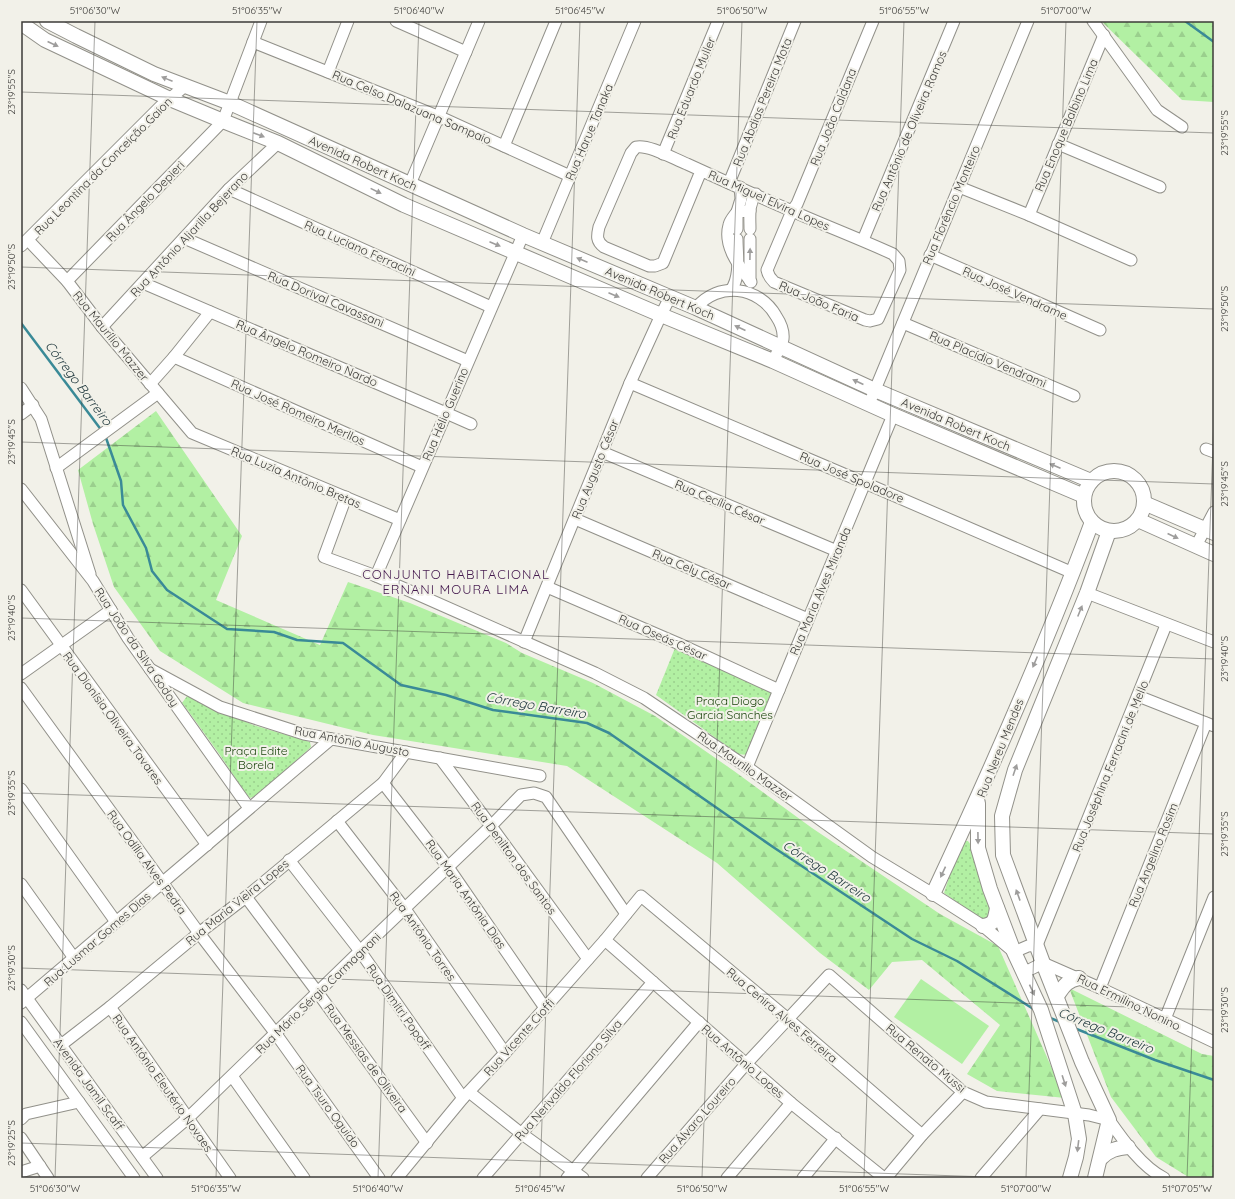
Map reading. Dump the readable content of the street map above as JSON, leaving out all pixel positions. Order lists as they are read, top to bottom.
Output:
{
  "streets": {
    "main road": ["Avenida Robert Koch", "Rua Nereu Mendes"],
    "street": [
      "Rua Eduardo Muller",
      "Rua Abdias Pereira Mota",
      "Rua Celso Dalazuana Sampaio",
      "Rua João Caldana",
      "Rua Enoque Balbino Lima",
      "Rua Antônio de Oliveira Ramos",
      "Rua Harue Tanaka",
      "Rua Leontina da Conceição Gaion",
      "Rua Miguel Elvira Lopes",
      "Rua Ângelo Depieri",
      "Rua Florêncio Monteiro",
      "Rua Antônio Aljarilla Bejerano",
      "Rua Luciano Ferracini",
      "Rua José Vendrame",
      "Rua Dorival Cavassani",
      "Rua João Faria",
      "Rua Maurílio Mazzer",
      "Rua Ângelo Romeiro Nardo",
      "Rua Placídio Vendrami",
      "Rua José Romeiro Merllos",
      "Rua Hélio Guerino",
      "Rua Augusto César",
      "Rua Luzia Antônio Bretas",
      "Rua José Spoladore",
      "Rua Cecília César",
      "Rua Cely César",
      "Rua Maria Alves Miranda",
      "Rua Oseás César",
      "Rua João da Silva Godoy",
      "Rua Dionísia Oliveira Tavares",
      "Rua Antônio Augusto",
      "Rua Maurilio Mazzer",
      "Rua Joséphina Ferracini de Mello",
      "Rua Angelino Rosim",
      "Rua Denilton dos Santos",
      "Rua Odília Alves Pedra",
      "Rua Maria Antônia Dias",
      "Rua Maria Vieira Lopes",
      "Rua Antônio Torres",
      "Rua Lusmar Gomes Dias",
      "Rua Mário Sérgio Carmagnani",
      "Rua Ermilino Nonino",
      "Rua Dimitri Popoff",
      "Rua Cenira Alves Ferreira",
      "Rua Vicente Cioffi",
      "Rua Messias de Oliveira",
      "Rua Renato Mussi",
      "Rua Antônio Lopes",
      "Rua Nerivaldo Floriano Silva",
      "Rua Antônio Eleutério Novaes",
      "Avenida Jamil Scaff",
      "Rua Tsuro Oguido",
      "Rua Álvaro Loureiro"
    ]
  },
  "crossings": [
    ["Rua Eduardo Muller", "Rua Miguel Elvira Lopes"],
    ["Rua Abdias Pereira Mota", "Rua Miguel Elvira Lopes"],
    ["Rua Celso Dalazuana Sampaio", "Rua Harue Tanaka"],
    ["Rua João Caldana", "Rua Miguel Elvira Lopes"],
    ["Rua João Caldana", "Rua João Faria"],
    ["Rua Antônio de Oliveira Ramos", "Rua Miguel Elvira Lopes"],
    ["Rua Harue Tanaka", "Avenida Robert Koch"],
    ["Avenida Robert Koch", "Rua Leontina da Conceição Gaion"],
    ["Avenida Robert Koch", "Rua Ângelo Depieri"],
    ["Avenida Robert Koch", "Rua Florêncio Monteiro"],
    ["Avenida Robert Koch", "Rua Antônio Aljarilla Bejerano"],
    ["Avenida Robert Koch", "Rua Hélio Guerino"],
    ["Avenida Robert Koch", "Rua Augusto César"],
    ["Avenida Robert Koch", "Rua Maria Alves Miranda"],
    ["Avenida Robert Koch", "Rua Nereu Mendes"],
    ["Rua Leontina da Conceição Gaion", "Rua Maurílio Mazzer"],
    ["Rua Miguel Elvira Lopes", "Rua João Faria"],
    ["Rua Ângelo Depieri", "Rua Maurílio Mazzer"],
    ["Rua Florêncio Monteiro", "Rua José Vendrame"],
    ["Rua Florêncio Monteiro", "Rua Placídio Vendrami"],
    ["Rua Antônio Aljarilla Bejerano", "Rua Luciano Ferracini"],
    ["Rua Antônio Aljarilla Bejerano", "Rua Dorival Cavassani"],
    ["Rua Antônio Aljarilla Bejerano", "Rua Maurílio Mazzer"],
    ["Rua Antônio Aljarilla Bejerano", "Rua Ângelo Romeiro Nardo"],
    ["Rua Luciano Ferracini", "Rua Hélio Guerino"],
    ["Rua Dorival Cavassani", "Rua Hélio Guerino"],
    ["Rua Maurílio Mazzer", "Rua Luzia Antônio Bretas"],
    ["Rua Ângelo Romeiro Nardo", "Rua Hélio Guerino"],
    ["Rua José Romeiro Merllos", "Rua Hélio Guerino"],
    ["Rua Hélio Guerino", "Rua Luzia Antônio Bretas"],
    ["Rua Hélio Guerino", "Rua Maurilio Mazzer"],
    ["Rua Augusto César", "Rua José Spoladore"],
    ["Rua Augusto César", "Rua Cecília César"],
    ["Rua Augusto César", "Rua Cely César"],
    ["Rua Augusto César", "Rua Oseás César"],
    ["Rua Augusto César", "Rua Maurilio Mazzer"],
    ["Rua Luzia Antônio Bretas", "Rua Maurilio Mazzer"],
    ["Rua José Spoladore", "Rua Maria Alves Miranda"],
    ["Rua José Spoladore", "Rua Nereu Mendes"],
    ["Rua Cecília César", "Rua Maria Alves Miranda"],
    ["Rua Cely César", "Rua Maria Alves Miranda"],
    ["Rua Maria Alves Miranda", "Rua Oseás César"],
    ["Rua Maria Alves Miranda", "Rua Maurilio Mazzer"],
    ["Rua João da Silva Godoy", "Rua Antônio Augusto"],
    ["Rua João da Silva Godoy", "Rua Lusmar Gomes Dias"],
    ["Rua Dionísia Oliveira Tavares", "Rua Lusmar Gomes Dias"],
    ["Rua Antônio Augusto", "Rua Denilton dos Santos"],
    ["Rua Antônio Augusto", "Rua Maria Vieira Lopes"],
    ["Rua Antônio Augusto", "Rua Lusmar Gomes Dias"],
    ["Rua Nereu Mendes", "Rua Maurilio Mazzer"],
    ["Rua Nereu Mendes", "Rua Joséphina Ferracini de Mello"],
    ["Rua Nereu Mendes", "Rua Ermilino Nonino"],
    ["Rua Nereu Mendes", "Rua Renato Mussi"],
    ["Rua Angelino Rosim", "Rua Ermilino Nonino"],
    ["Rua Denilton dos Santos", "Rua Mário Sérgio Carmagnani"],
    ["Rua Denilton dos Santos", "Rua Vicente Cioffi"],
    ["Rua Odília Alves Pedra", "Rua Maria Vieira Lopes"],
    ["Rua Odília Alves Pedra", "Rua Lusmar Gomes Dias"],
    ["Rua Odília Alves Pedra", "Rua Mário Sérgio Carmagnani"],
    ["Rua Odília Alves Pedra", "Rua Tsuro Oguido"],
    ["Rua Maria Antônia Dias", "Rua Maria Vieira Lopes"],
    ["Rua Maria Antônia Dias", "Rua Mário Sérgio Carmagnani"],
    ["Rua Maria Antônia Dias", "Rua Vicente Cioffi"],
    ["Rua Maria Vieira Lopes", "Rua Antônio Torres"],
    ["Rua Maria Vieira Lopes", "Rua Dimitri Popoff"],
    ["Rua Maria Vieira Lopes", "Rua Messias de Oliveira"],
    ["Rua Maria Vieira Lopes", "Rua Antônio Eleutério Novaes"],
    ["Rua Maria Vieira Lopes", "Avenida Jamil Scaff"],
    ["Rua Antônio Torres", "Rua Mário Sérgio Carmagnani"],
    ["Rua Antônio Torres", "Rua Vicente Cioffi"],
    ["Rua Lusmar Gomes Dias", "Avenida Jamil Scaff"],
    ["Rua Mário Sérgio Carmagnani", "Rua Dimitri Popoff"],
    ["Rua Mário Sérgio Carmagnani", "Rua Vicente Cioffi"],
    ["Rua Mário Sérgio Carmagnani", "Rua Messias de Oliveira"],
    ["Rua Mário Sérgio Carmagnani", "Rua Antônio Eleutério Novaes"],
    ["Rua Mário Sérgio Carmagnani", "Avenida Jamil Scaff"],
    ["Rua Mário Sérgio Carmagnani", "Rua Tsuro Oguido"],
    ["Rua Dimitri Popoff", "Rua Vicente Cioffi"],
    ["Rua Dimitri Popoff", "Rua Nerivaldo Floriano Silva"],
    ["Rua Cenira Alves Ferreira", "Rua Vicente Cioffi"],
    ["Rua Cenira Alves Ferreira", "Rua Álvaro Loureiro"],
    ["Rua Vicente Cioffi", "Rua Messias de Oliveira"],
    ["Rua Vicente Cioffi", "Rua Antônio Lopes"],
    ["Rua Renato Mussi", "Rua Álvaro Loureiro"],
    ["Rua Antônio Lopes", "Rua Nerivaldo Floriano Silva"],
    ["Rua Antônio Lopes", "Rua Álvaro Loureiro"]
  ],
  "districts": ["CONJUNTO HABITACIONAL ERNANI MOURA LIMA"],
  "water": ["Córrego Barreiro"],
  "parks": ["Praça Diogo Garcia Sanches", "Praça Edite Borela"],
  "coordinates": [
    "51°06'30\"W",
    "51°06'35\"W",
    "51°06'40\"W",
    "51°06'45\"W",
    "51°06'50\"W",
    "51°06'55\"W",
    "51°07'00\"W",
    "23°19'55\"S",
    "23°19'50\"S",
    "23°19'45\"S",
    "23°19'40\"S",
    "23°19'35\"S",
    "23°19'30\"S",
    "23°19'25\"S",
    "51°07'05\"W"
  ]
}
